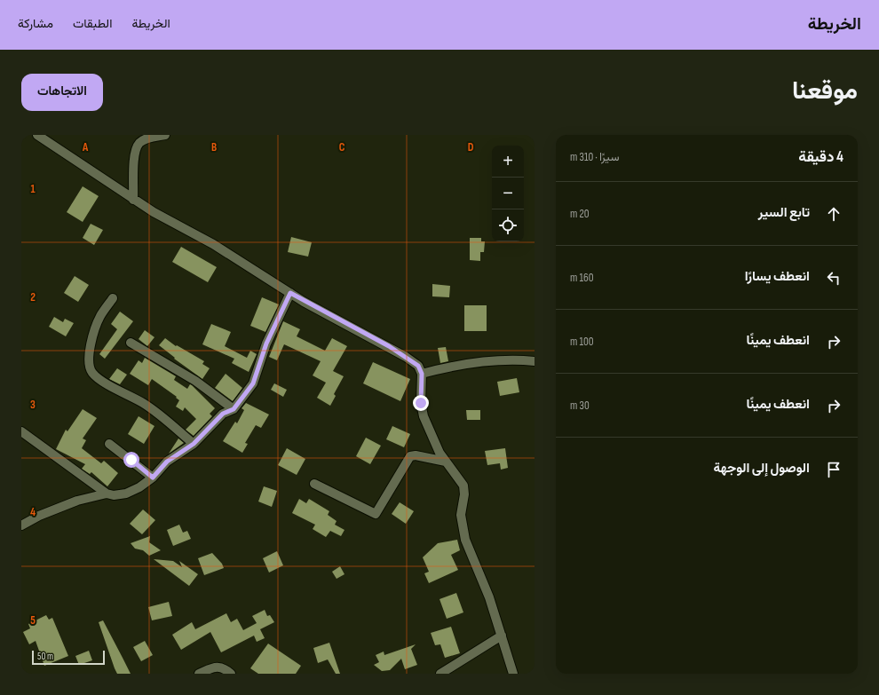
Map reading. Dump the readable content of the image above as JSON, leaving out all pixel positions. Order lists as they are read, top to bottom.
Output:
{
  "scale_bar": "50 m",
  "page": {
    "header": "الخريطة",
    "nav": ["الخريطة", "الطبقات", "مشاركة"],
    "title": "موقعنا",
    "buttons": "الاتجاهات",
    "heading": ["4 دقيقة", "سيرًا · 310 m"],
    "map_buttons": ["+", "−"],
    "list": [
      ["تابع السير", "20 m"],
      ["انعطف يسارًا", "160 m"],
      ["انعطف يمينًا", "100 m"],
      ["انعطف يمينًا", "30 m"],
      "الوصول إلى الوجهة"
    ],
    "scale": "50 m"
  },
  "grid": {
    "columns": [
      "A",
      "B",
      "C",
      "D"
    ],
    "rows": [
      "1",
      "2",
      "3",
      "4",
      "5"
    ]
  }
}
